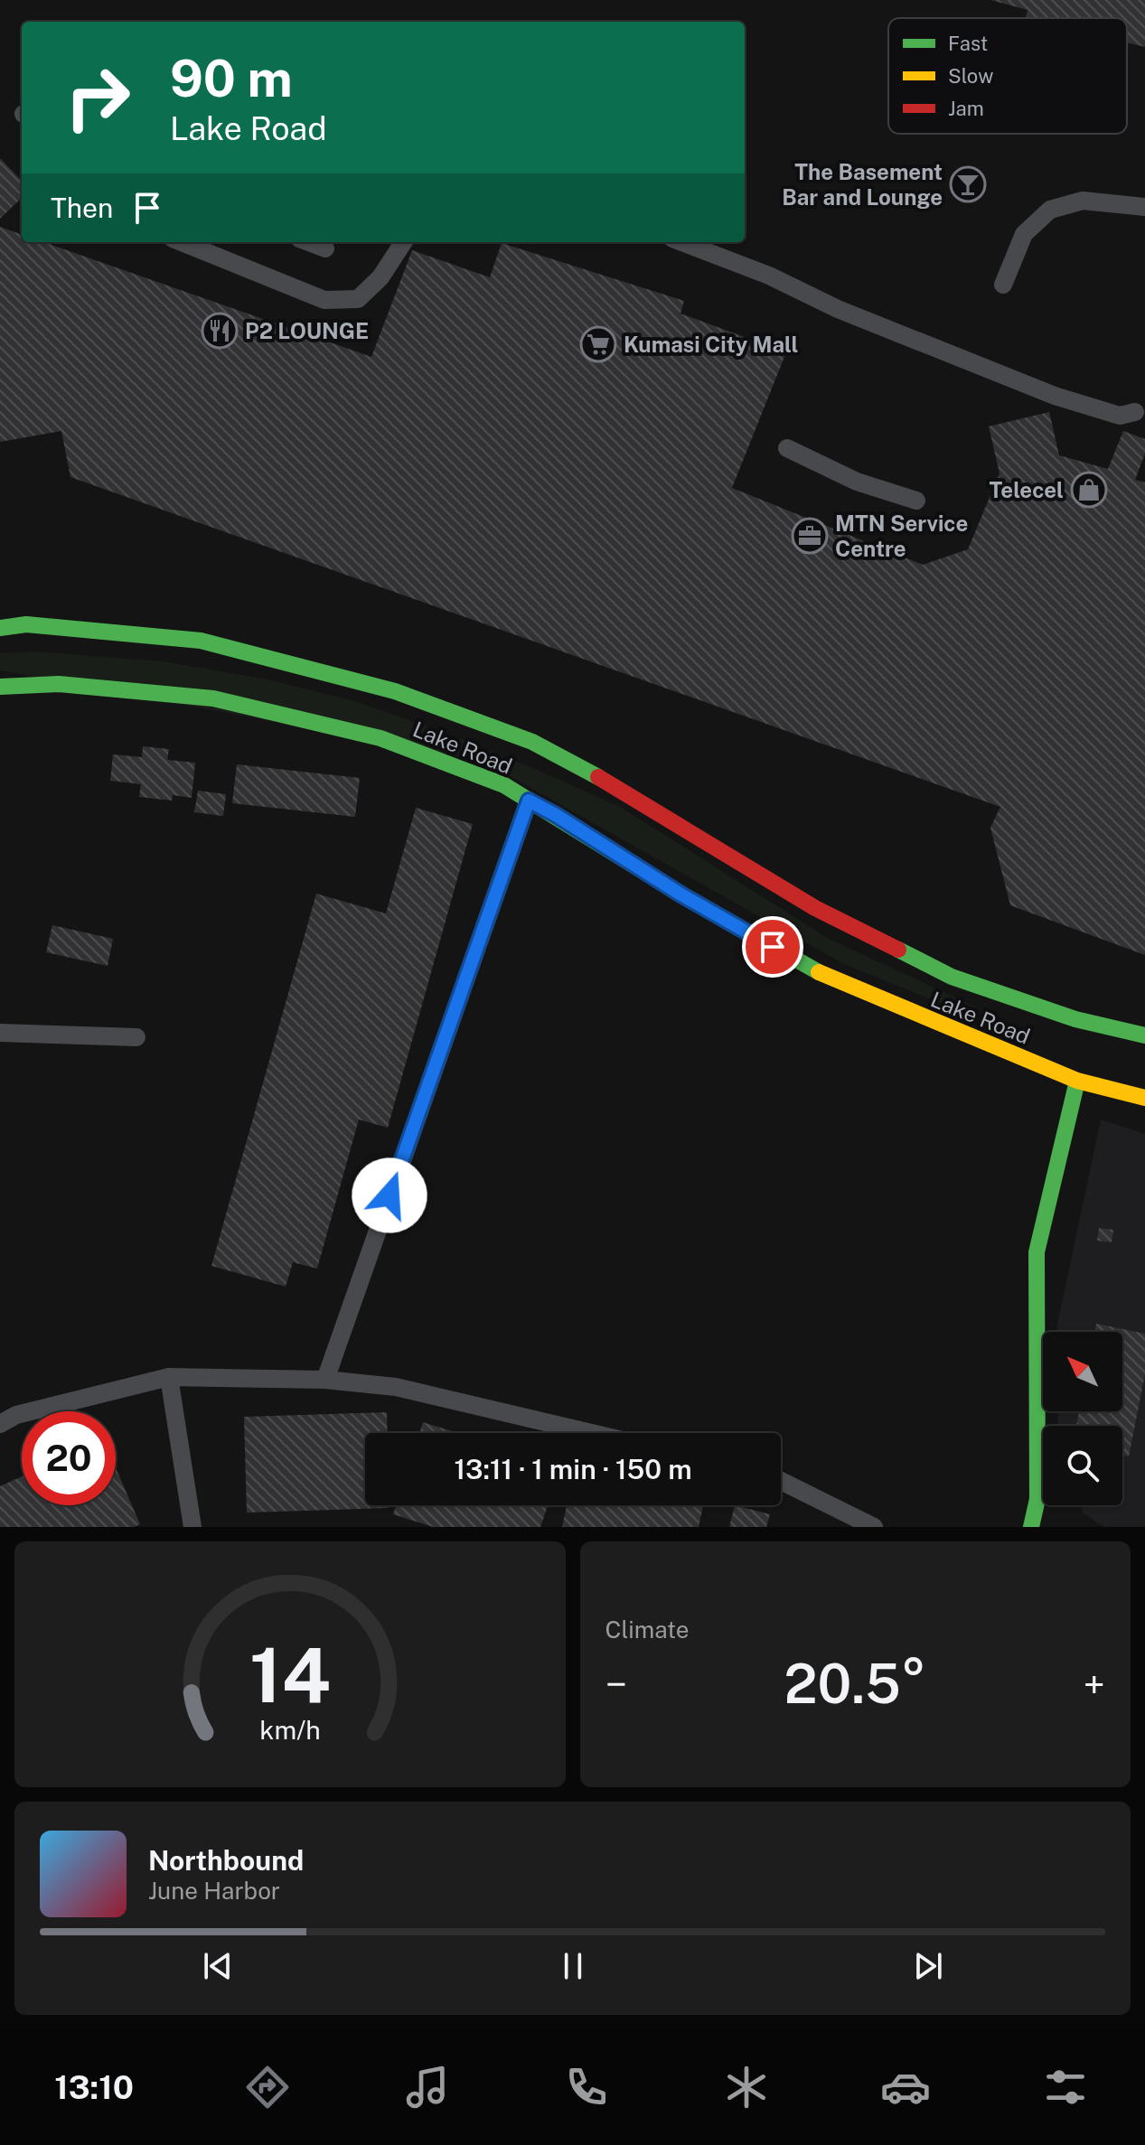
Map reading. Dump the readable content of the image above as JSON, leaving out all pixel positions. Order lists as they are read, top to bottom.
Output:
{
  "streets": {
    "main road": ["Lake Road"]
  },
  "places": {
    "bar": ["The Basement Bar and Lounge"],
    "restaurant": ["P2 LOUNGE"],
    "supermarket": ["Kumasi City Mall"],
    "shop": ["Telecel"],
    "office": ["MTN Service Centre"]
  },
  "legend": ["Fast", "Slow", "Jam"],
  "north": "top left",
  "page": {
    "turn": ["90 m", "Lake Road"],
    "then": "Then",
    "limit": "20",
    "trip": "13:11 · 1 min · 150 m",
    "tile": "Climate",
    "heat": ["−", "20.5°", "+"],
    "song": ["Northbound", "June Harbor"],
    "tabs": "13:10",
    "gauge": ["14", "km/h"]
  }
}
